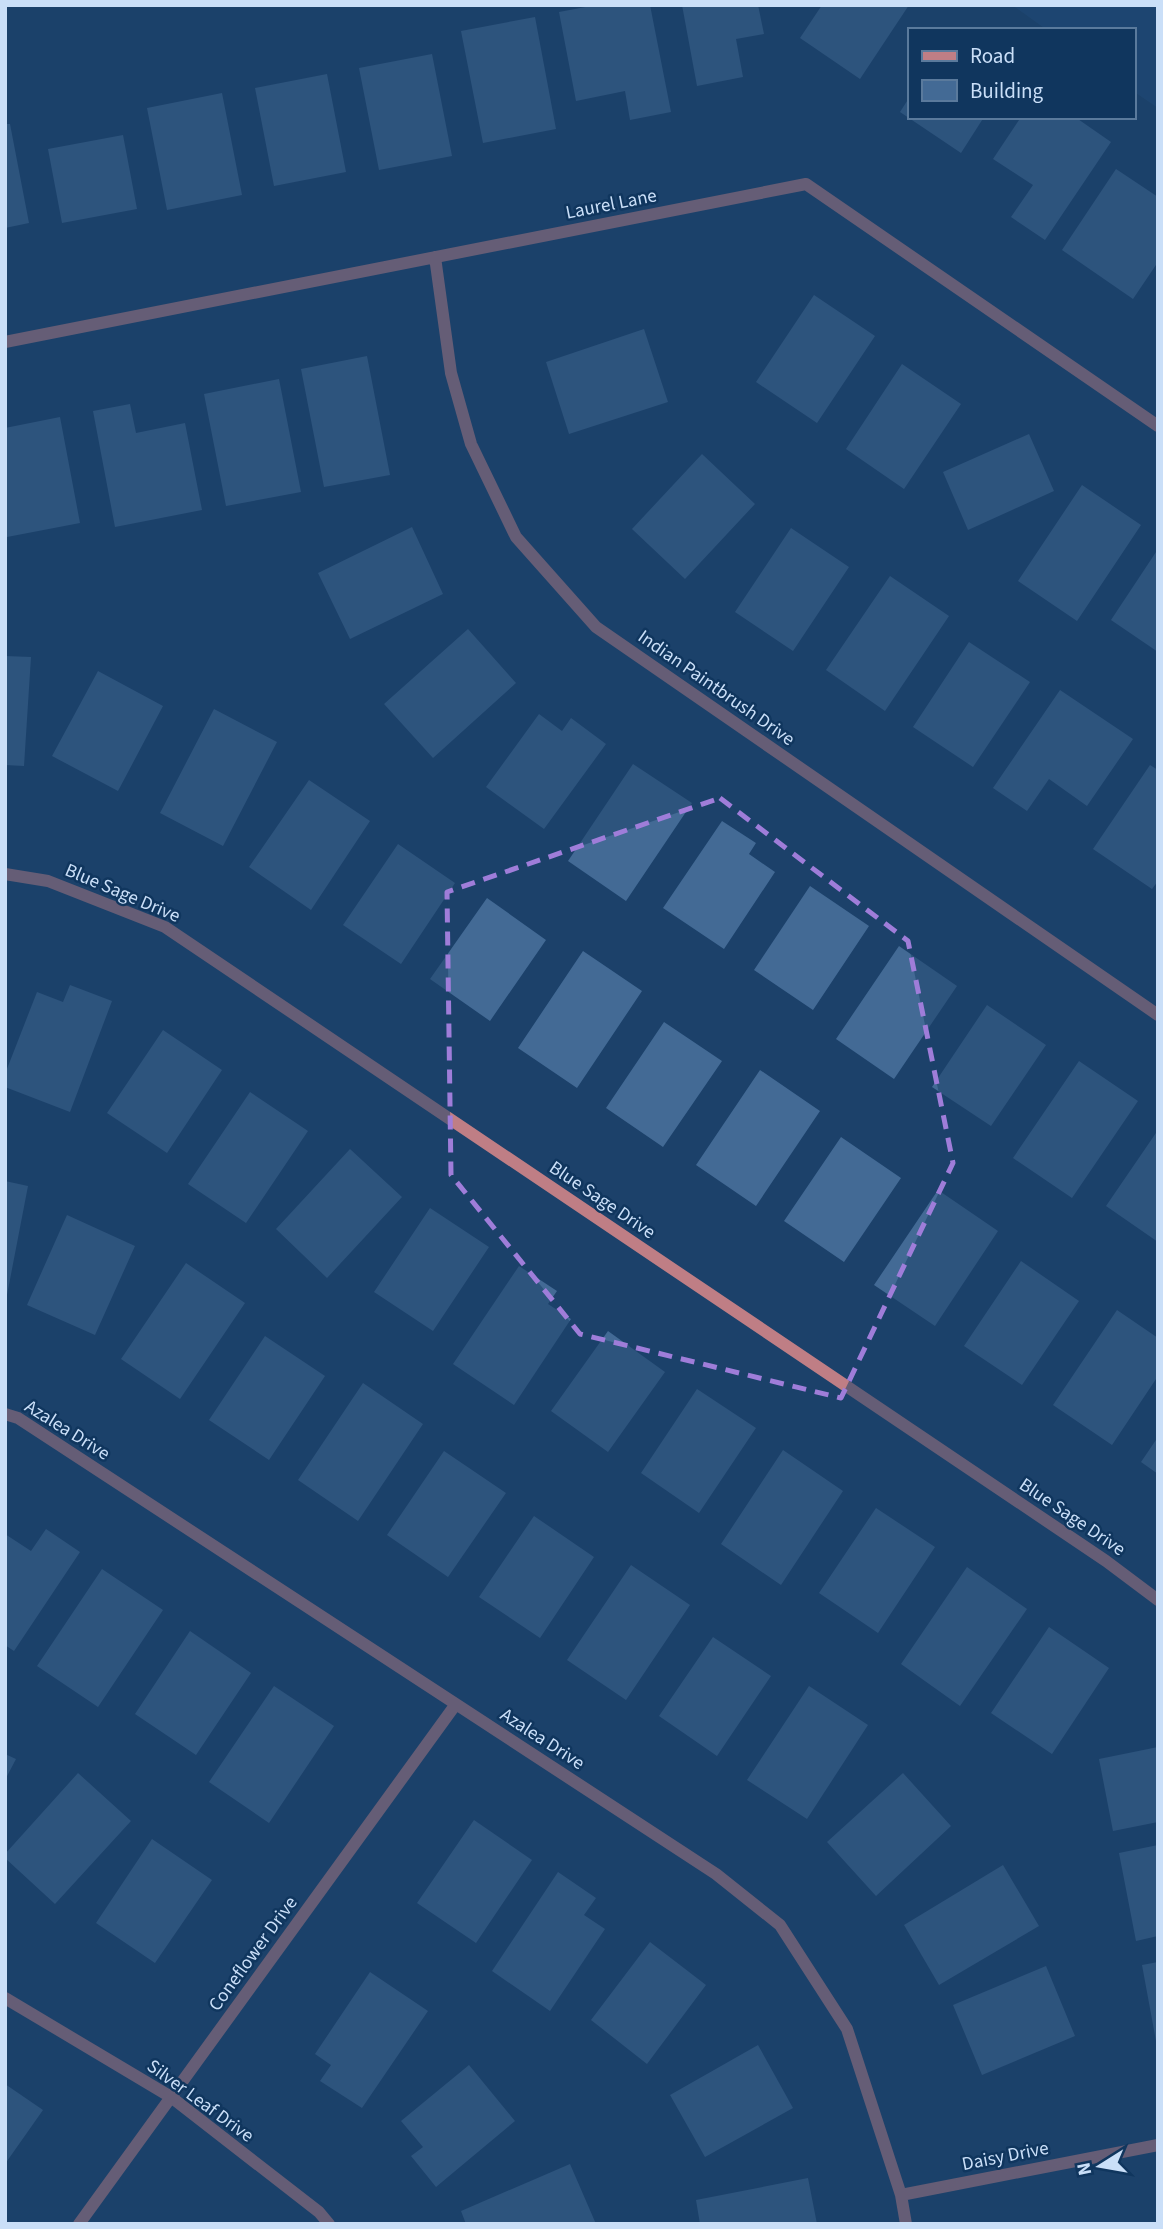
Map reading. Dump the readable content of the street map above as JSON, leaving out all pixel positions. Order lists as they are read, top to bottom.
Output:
{
  "streets": {
    "street": [
      "Laurel Lane",
      "Indian Paintbrush Drive",
      "Blue Sage Drive",
      "Azalea Drive",
      "Coneflower Drive",
      "Silver Leaf Drive",
      "Daisy Drive"
    ]
  },
  "crossings": [
    ["Laurel Lane", "Indian Paintbrush Drive"],
    ["Azalea Drive", "Coneflower Drive"],
    ["Azalea Drive", "Daisy Drive"],
    ["Coneflower Drive", "Silver Leaf Drive"]
  ],
  "legend": ["Road", "Building"],
  "north": "left"
}
